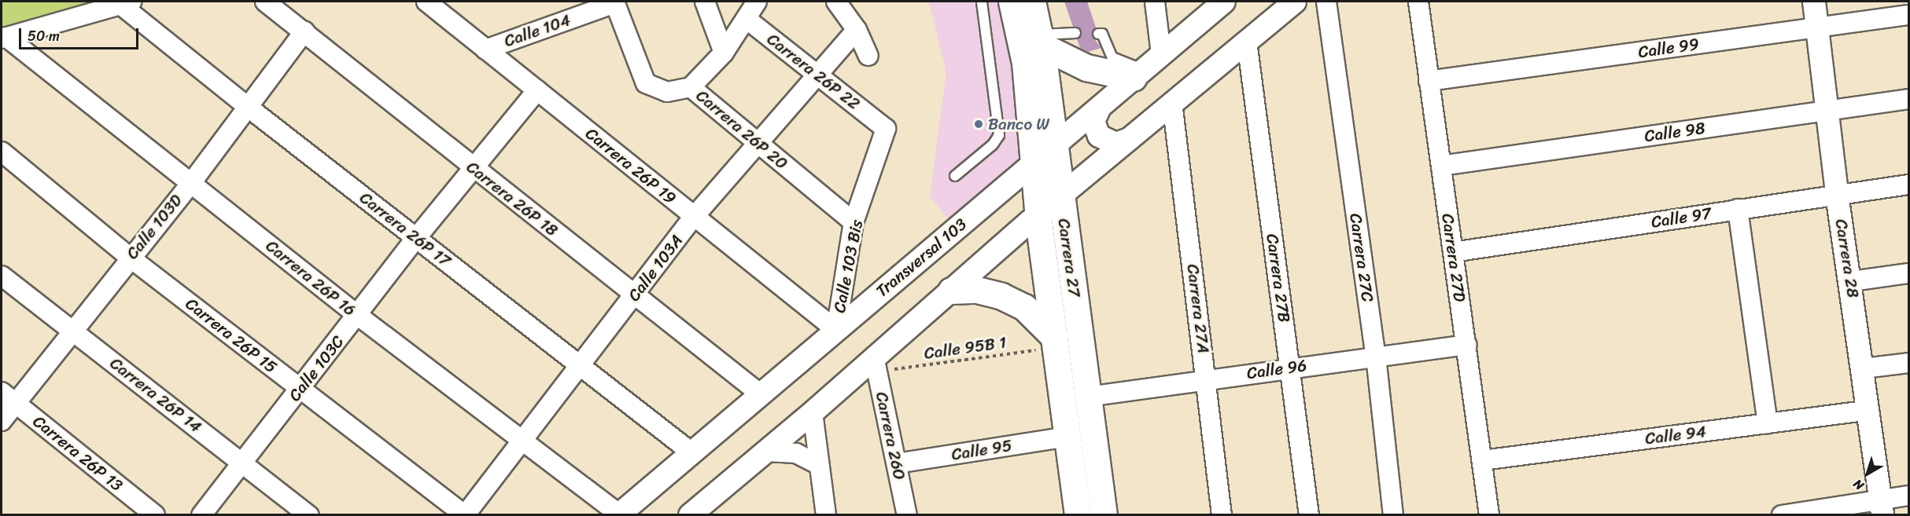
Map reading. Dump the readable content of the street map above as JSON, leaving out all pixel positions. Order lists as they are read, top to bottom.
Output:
{
  "streets": {
    "main road": ["Carrera 27"],
    "street": [
      "Calle 104",
      "Calle 99",
      "Carrera 26P 22",
      "Carrera 26P 20",
      "Calle 98",
      "Carrera 26P 19",
      "Carrera 26P 18",
      "Calle 97",
      "Calle 103D",
      "Carrera 26P 17",
      "Transversal 103",
      "Carrera 27C",
      "Carrera 27D",
      "Carrera 28",
      "Calle 103 Bis",
      "Calle 103A",
      "Carrera 26P 16",
      "Carrera 27B",
      "Carrera 27A",
      "Carrera 26P 15",
      "Calle 103C",
      "Calle 96",
      "Carrera 26P 14",
      "Calle 94",
      "Carrera 26O",
      "Calle 95",
      "Carrera 26P 13"
    ],
    "path": ["Calle 95B 1"]
  },
  "crossings": [
    ["Calle 104", "Carrera 26P 20"],
    ["Calle 104", "Carrera 26P 19"],
    ["Calle 99", "Carrera 27D"],
    ["Calle 99", "Carrera 28"],
    ["Carrera 26P 22", "Calle 103 Bis"],
    ["Carrera 26P 22", "Calle 103A"],
    ["Carrera 26P 20", "Calle 103 Bis"],
    ["Carrera 26P 20", "Calle 103A"],
    ["Calle 98", "Carrera 27D"],
    ["Calle 98", "Carrera 28"],
    ["Carrera 26P 19", "Transversal 103"],
    ["Carrera 26P 19", "Calle 103 Bis"],
    ["Carrera 26P 19", "Calle 103A"],
    ["Carrera 26P 19", "Calle 103C"],
    ["Carrera 26P 18", "Calle 103D"],
    ["Carrera 26P 18", "Transversal 103"],
    ["Carrera 26P 18", "Calle 103A"],
    ["Carrera 26P 18", "Calle 103C"],
    ["Calle 97", "Carrera 27D"],
    ["Calle 97", "Carrera 28"],
    ["Calle 103D", "Carrera 26P 17"],
    ["Calle 103D", "Carrera 26P 16"],
    ["Calle 103D", "Carrera 26P 15"],
    ["Calle 103D", "Carrera 26P 14"],
    ["Calle 103D", "Carrera 26P 13"],
    ["Carrera 26P 17", "Transversal 103"],
    ["Carrera 26P 17", "Calle 103A"],
    ["Carrera 26P 17", "Calle 103C"],
    ["Transversal 103", "Carrera 27"],
    ["Transversal 103", "Calle 103 Bis"],
    ["Transversal 103", "Carrera 26P 16"],
    ["Carrera 27", "Calle 95B 1"],
    ["Carrera 27", "Calle 96"],
    ["Carrera 27", "Calle 95"],
    ["Carrera 27C", "Calle 96"],
    ["Carrera 27D", "Calle 96"],
    ["Carrera 27D", "Calle 94"],
    ["Carrera 28", "Calle 94"],
    ["Calle 103A", "Carrera 26P 16"],
    ["Calle 103A", "Carrera 26P 15"],
    ["Carrera 26P 16", "Calle 103C"],
    ["Carrera 27B", "Calle 96"],
    ["Carrera 27A", "Calle 96"],
    ["Carrera 26P 15", "Calle 103C"],
    ["Calle 95B 1", "Carrera 26O"],
    ["Calle 103C", "Carrera 26P 14"],
    ["Carrera 26O", "Calle 95"]
  ],
  "places": ["Banco W"],
  "scale_bar": "50 m",
  "north": "bottom left"
}
